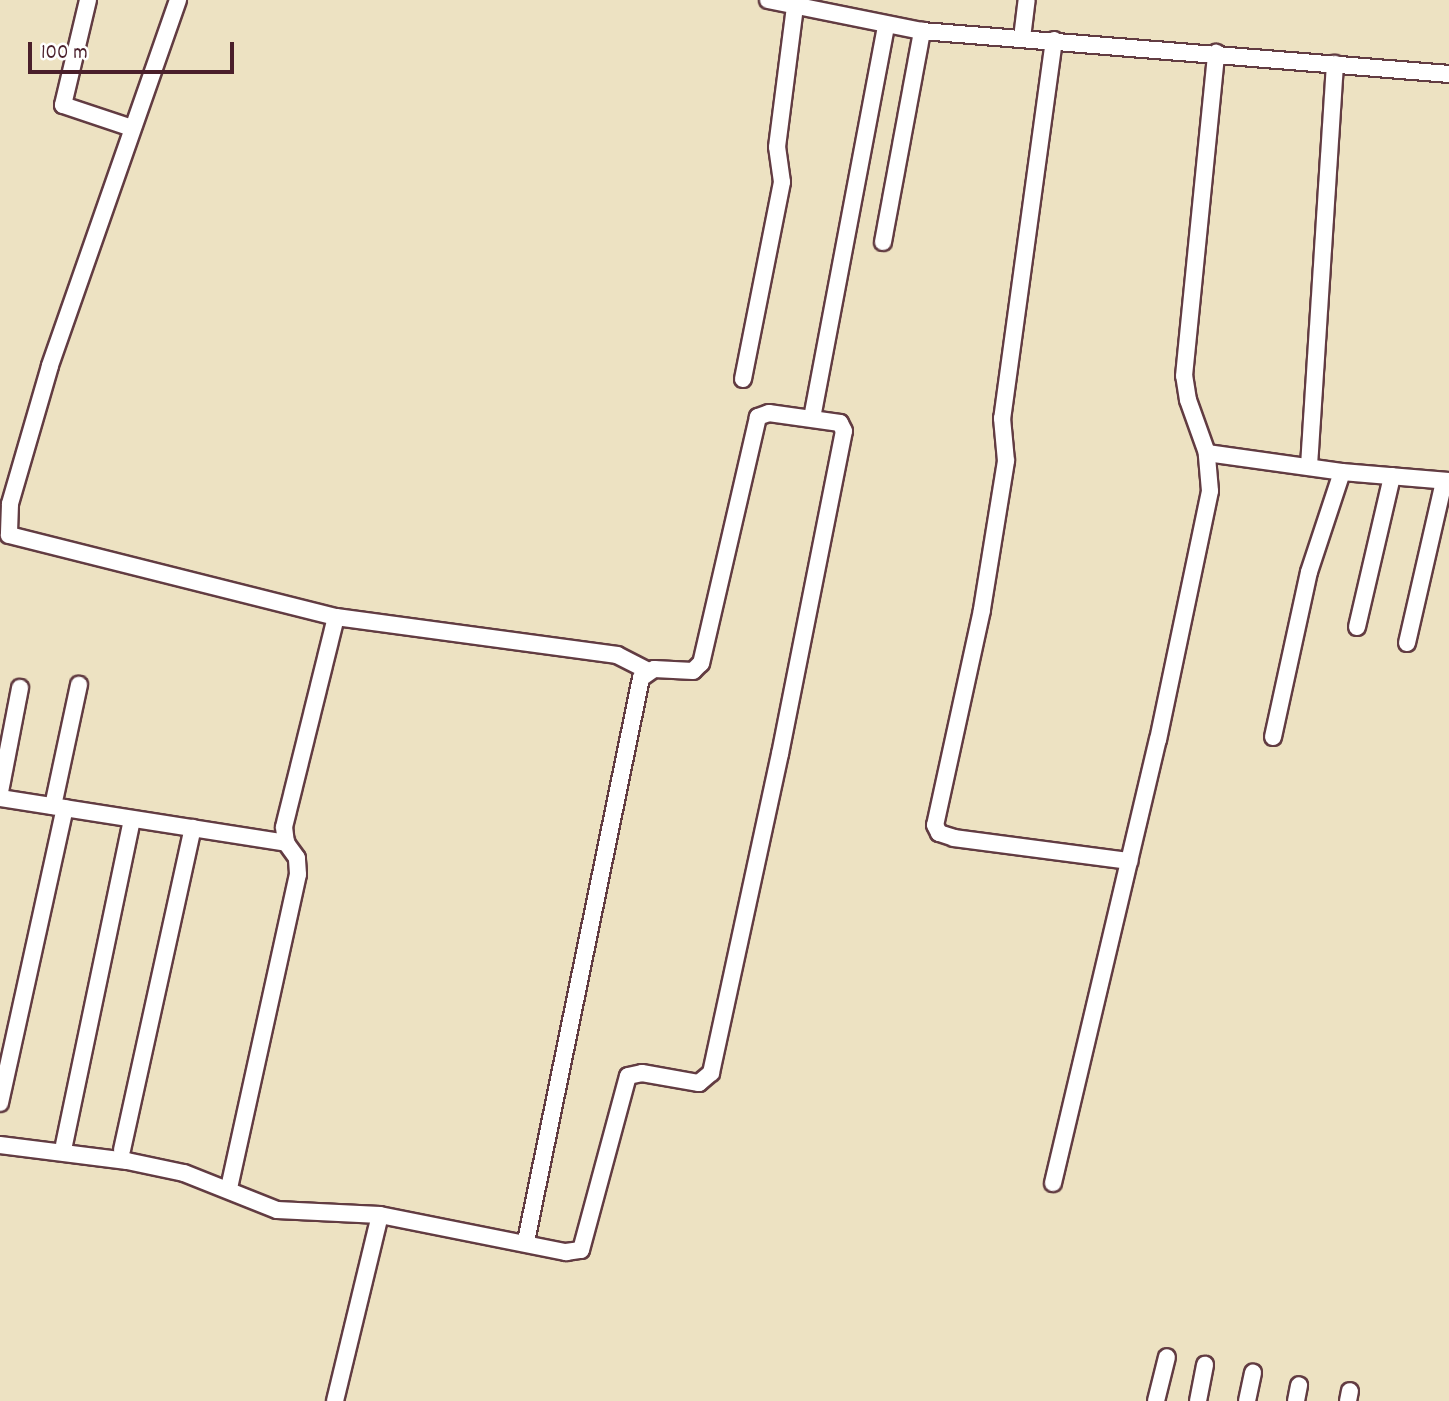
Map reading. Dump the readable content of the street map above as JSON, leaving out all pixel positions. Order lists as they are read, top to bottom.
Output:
{
  "scale_bar": "100 m"
}
